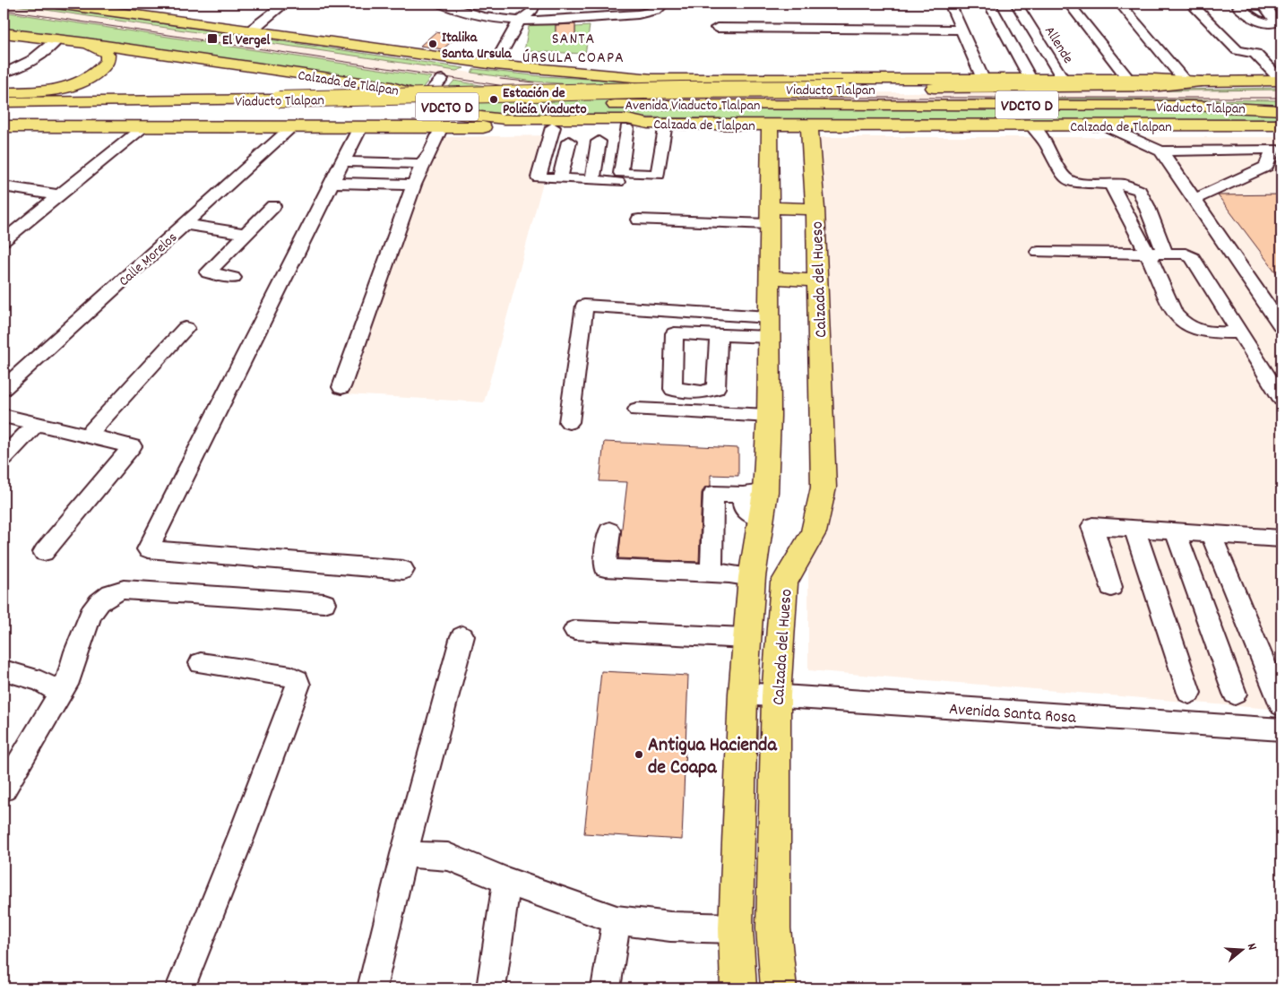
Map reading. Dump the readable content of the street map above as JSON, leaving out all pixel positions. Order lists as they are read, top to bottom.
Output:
{
  "streets": {
    "main road": [
      "Calzada de Tlalpan",
      "Viaducto Tlalpan",
      "Avenida Viaducto Tlalpan",
      "VDCTO D",
      "Calzada del Hueso"
    ],
    "street": ["Allende", "Calle Morelos", "Avenida Santa Rosa"]
  },
  "crossings": [
    ["Calzada de Tlalpan", "Viaducto Tlalpan"],
    ["Calzada de Tlalpan", "Calzada del Hueso"],
    ["Viaducto Tlalpan", "Avenida Viaducto Tlalpan"],
    ["Viaducto Tlalpan", "Calle Morelos"],
    ["Calzada del Hueso", "Avenida Santa Rosa"]
  ],
  "districts": ["SANTA ÚRSULA COAPA"],
  "places": {
    "transit": ["El Vergel"],
    "other": ["Italika Santa Ursula", "Estación de Policía Viaducto", "Antigua Hacienda de Coapa"]
  },
  "north": "right"
}
